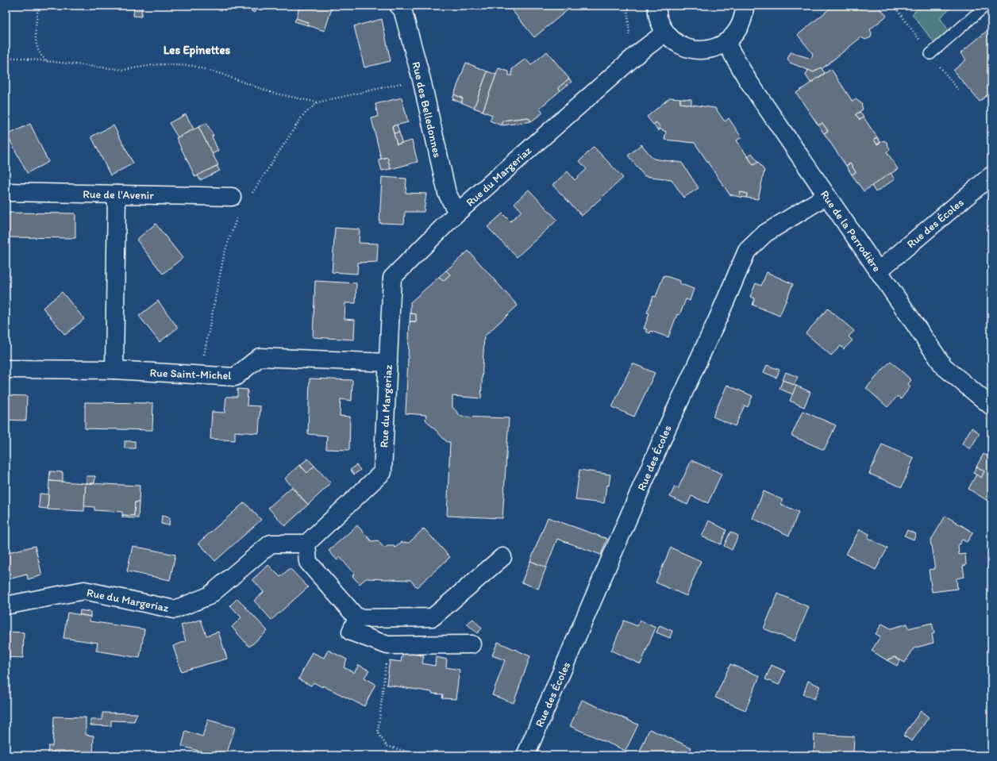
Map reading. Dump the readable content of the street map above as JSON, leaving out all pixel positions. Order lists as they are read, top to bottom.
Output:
{
  "streets": {
    "street": [
      "Rue des Belledonnes",
      "Rue du Margeriaz",
      "Rue de l'Avenir",
      "Rue des Écoles",
      "Rue de la Perrodière",
      "Rue Saint-Michel"
    ]
  },
  "crossings": [
    ["Rue des Belledonnes", "Rue du Margeriaz"],
    ["Rue du Margeriaz", "Rue Saint-Michel"],
    ["Rue des Écoles", "Rue de la Perrodière"]
  ],
  "districts": ["Les Epinettes"]
}
